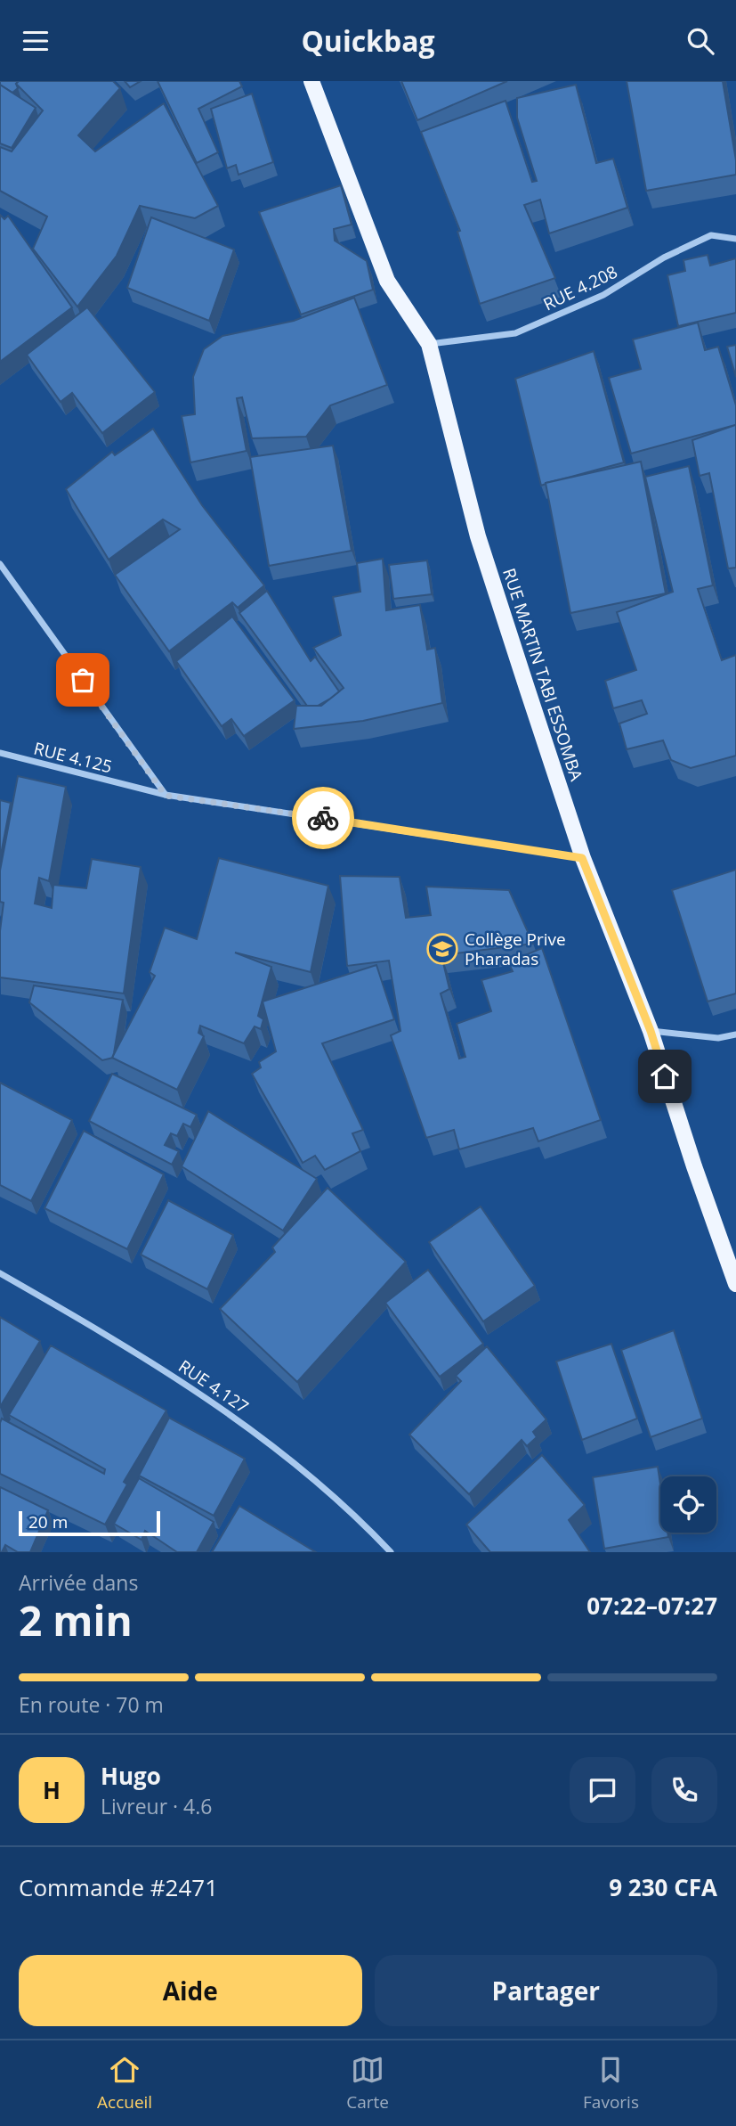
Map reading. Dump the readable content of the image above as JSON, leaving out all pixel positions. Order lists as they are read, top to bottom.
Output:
{
  "streets": {
    "main road": ["RUE MARTIN TABI ESSOMBA"],
    "street": ["RUE 4.208", "RUE 4.125", "RUE 4.127"]
  },
  "crossings": [
    ["RUE 4.208", "RUE MARTIN TABI ESSOMBA"],
    ["RUE MARTIN TABI ESSOMBA", "RUE 4.125"]
  ],
  "places": {
    "school or university": ["Collège Prive Pharadas"]
  },
  "scale_bar": "20 m",
  "page": {
    "header": "Quickbag",
    "scale": "20 m",
    "heading": ["2 min", "Arrivée dans", "07:22–07:27"],
    "panel": [
      "Hugo",
      "Livreur · 4.6",
      "Commande #2471",
      "9 230 CFA"
    ],
    "bar": "En route · 70 m",
    "round": "H",
    "buttons": ["Aide", "Partager"],
    "tabs": ["Accueil", "Carte", "Favoris"]
  }
}
